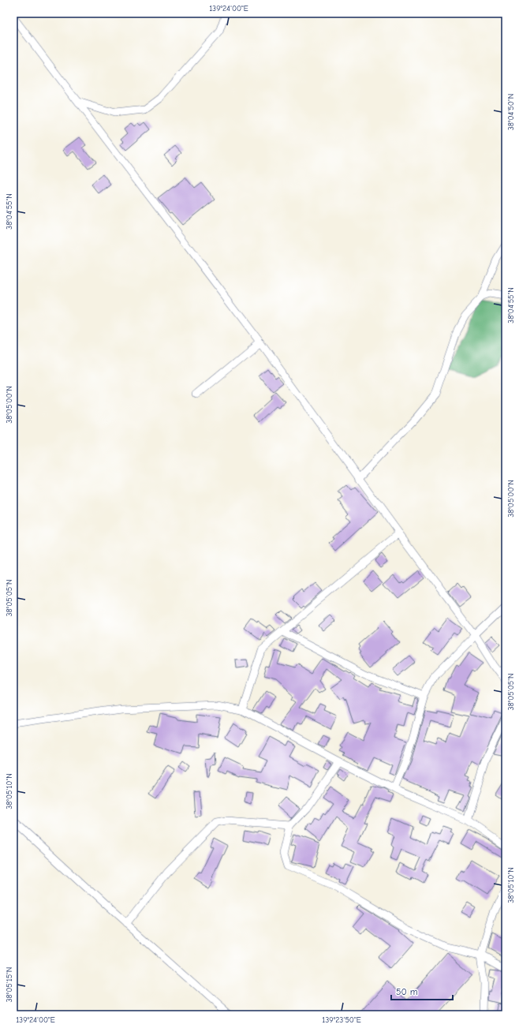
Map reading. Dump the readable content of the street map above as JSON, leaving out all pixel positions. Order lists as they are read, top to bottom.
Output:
{
  "scale_bar": "50 m",
  "coordinates": [
    "139°24'00\"E",
    "38°04'50\"N",
    "38°04'55\"N",
    "38°05'00\"N",
    "38°05'05\"N",
    "38°05'10\"N",
    "38°05'15\"N",
    "139°23'50\"E"
  ]
}
